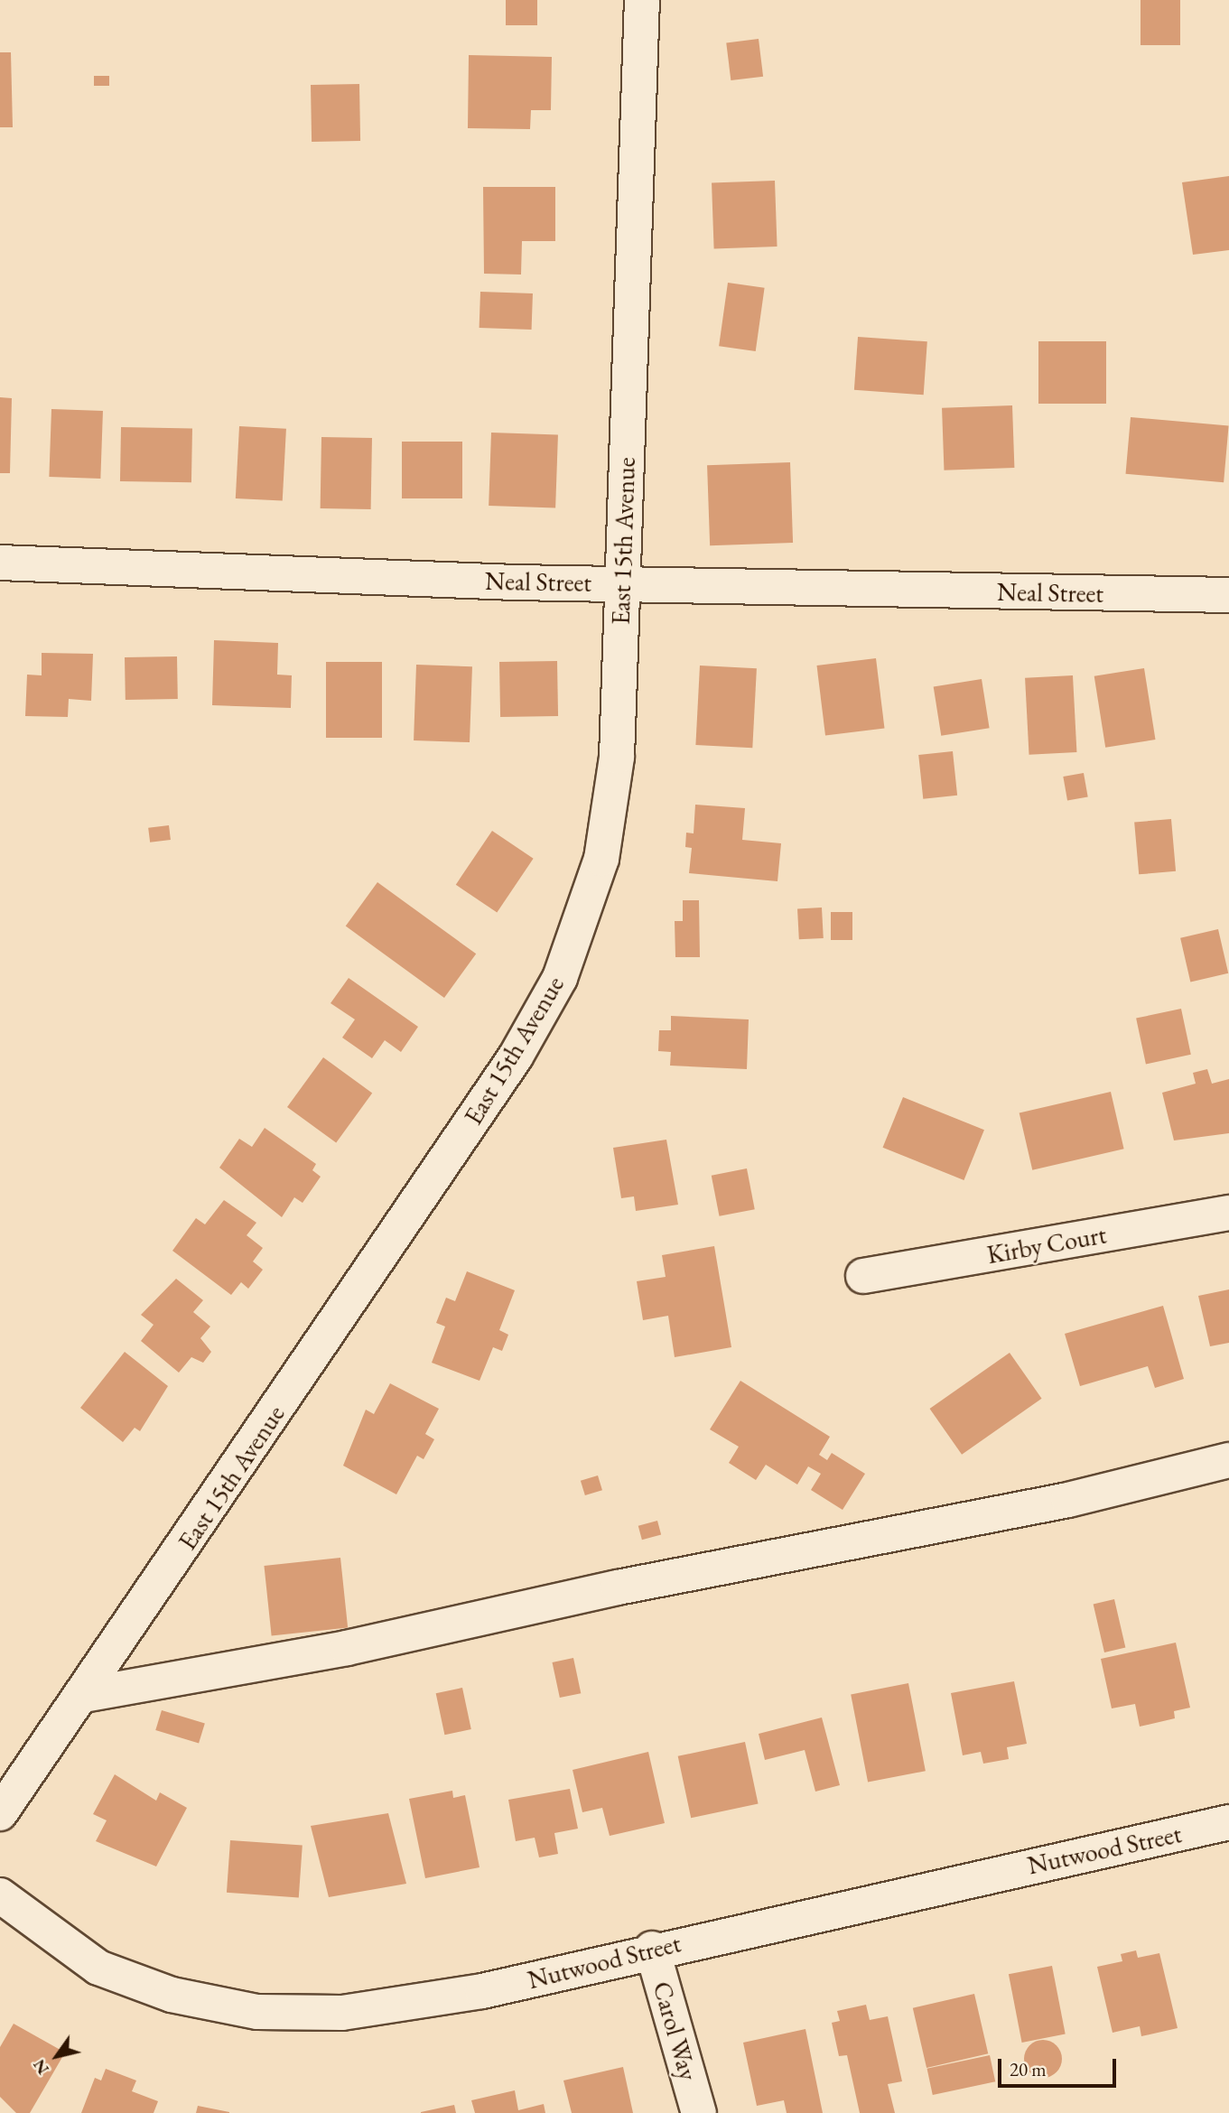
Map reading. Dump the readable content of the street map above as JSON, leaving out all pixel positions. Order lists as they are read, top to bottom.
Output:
{
  "streets": {
    "street": [
      "East 15th Avenue",
      "Neal Street",
      "Kirby Court",
      "Nutwood Street",
      "Carol Way"
    ]
  },
  "crossings": [
    ["East 15th Avenue", "Neal Street"],
    ["Nutwood Street", "Carol Way"]
  ],
  "scale_bar": "20 m",
  "north": "bottom left"
}
